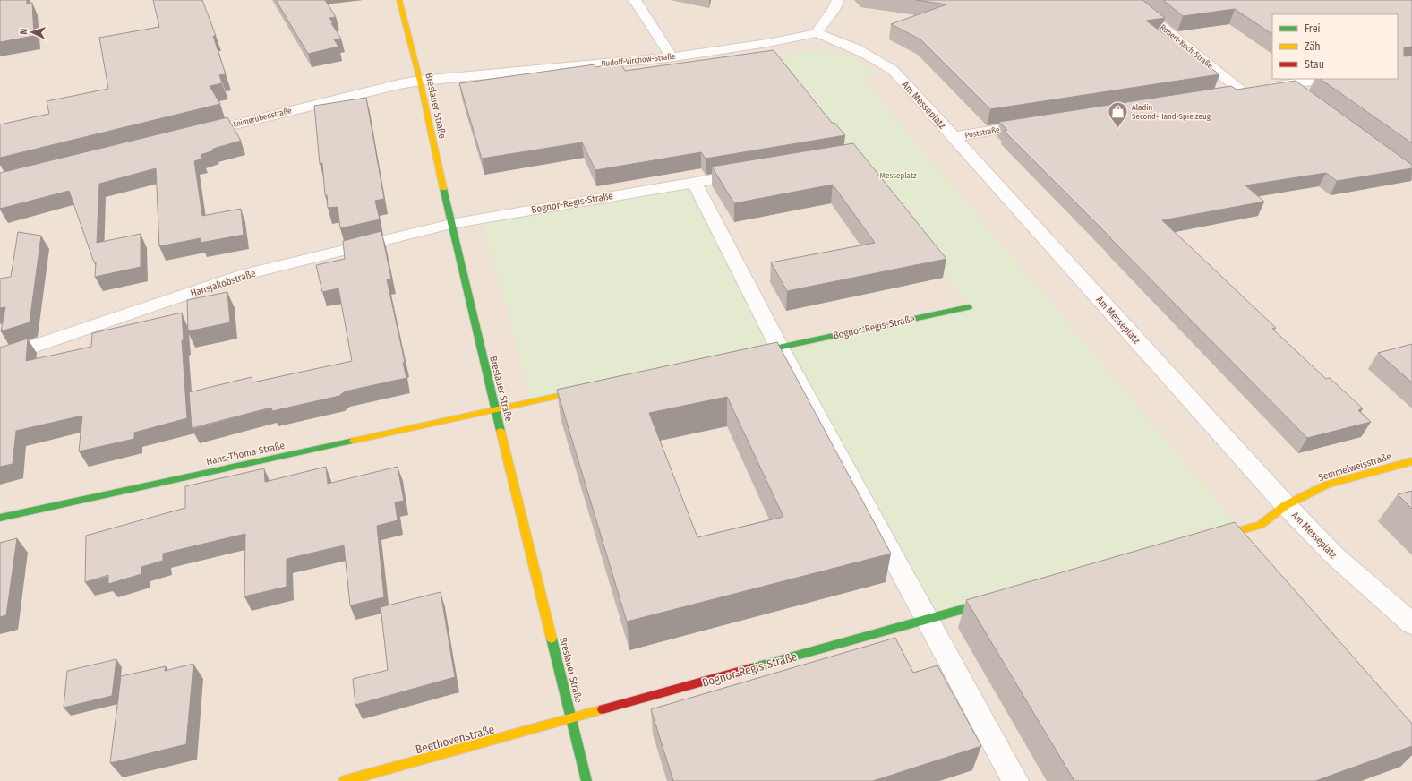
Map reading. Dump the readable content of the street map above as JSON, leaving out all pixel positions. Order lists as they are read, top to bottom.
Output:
{
  "streets": {
    "street": [
      "Robert-Koch-Straße",
      "Rudolf-Virchow-Straße",
      "Am Messeplatz",
      "Breslauer Straße",
      "Leimgrubenstraße",
      "Poststraße",
      "Bognor-Regis-Straße",
      "Hansjakobstraße",
      "Hans-Thoma-Straße",
      "Semmelweisstraße",
      "Beethovenstraße"
    ]
  },
  "crossings": [
    ["Rudolf-Virchow-Straße", "Am Messeplatz"],
    ["Rudolf-Virchow-Straße", "Breslauer Straße"],
    ["Rudolf-Virchow-Straße", "Leimgrubenstraße"],
    ["Am Messeplatz", "Poststraße"],
    ["Am Messeplatz", "Semmelweisstraße"],
    ["Breslauer Straße", "Leimgrubenstraße"],
    ["Breslauer Straße", "Bognor-Regis-Straße"],
    ["Breslauer Straße", "Hansjakobstraße"],
    ["Breslauer Straße", "Hans-Thoma-Straße"],
    ["Breslauer Straße", "Beethovenstraße"],
    ["Bognor-Regis-Straße", "Hansjakobstraße"],
    ["Bognor-Regis-Straße", "Beethovenstraße"]
  ],
  "parks": ["Messeplatz"],
  "places": {
    "shop": ["Aladin Second-Hand-Spielzeug"]
  },
  "legend": ["Frei", "Zäh", "Stau"],
  "north": "left"
}
